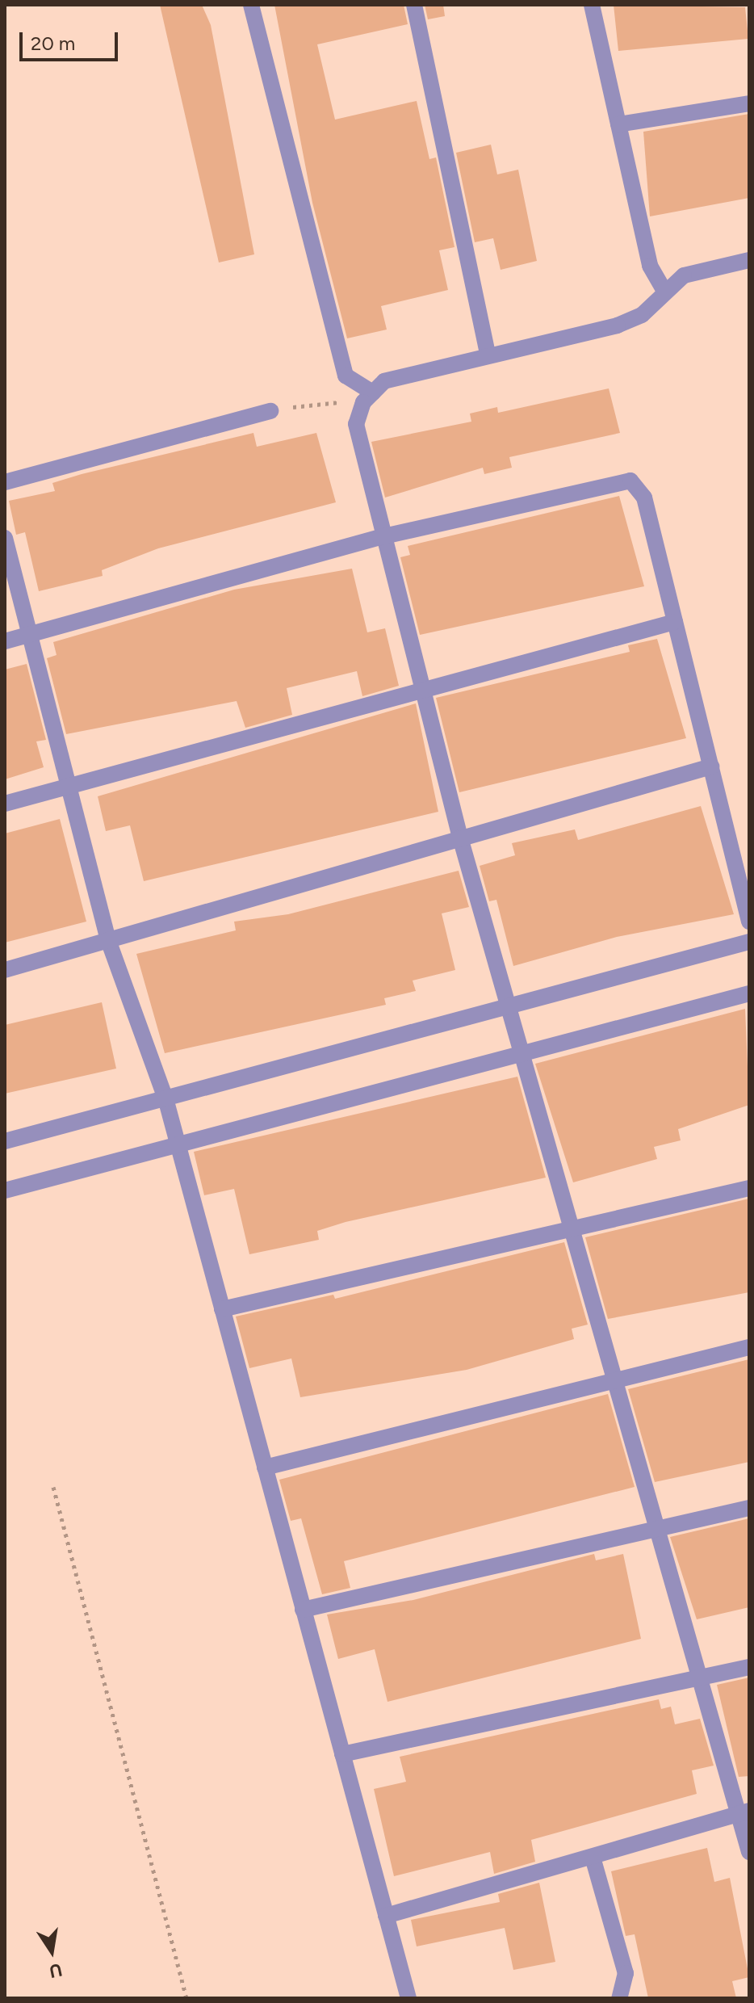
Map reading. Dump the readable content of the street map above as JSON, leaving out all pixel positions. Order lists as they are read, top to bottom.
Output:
{
  "scale_bar": "20 m",
  "north": "bottom"
}
